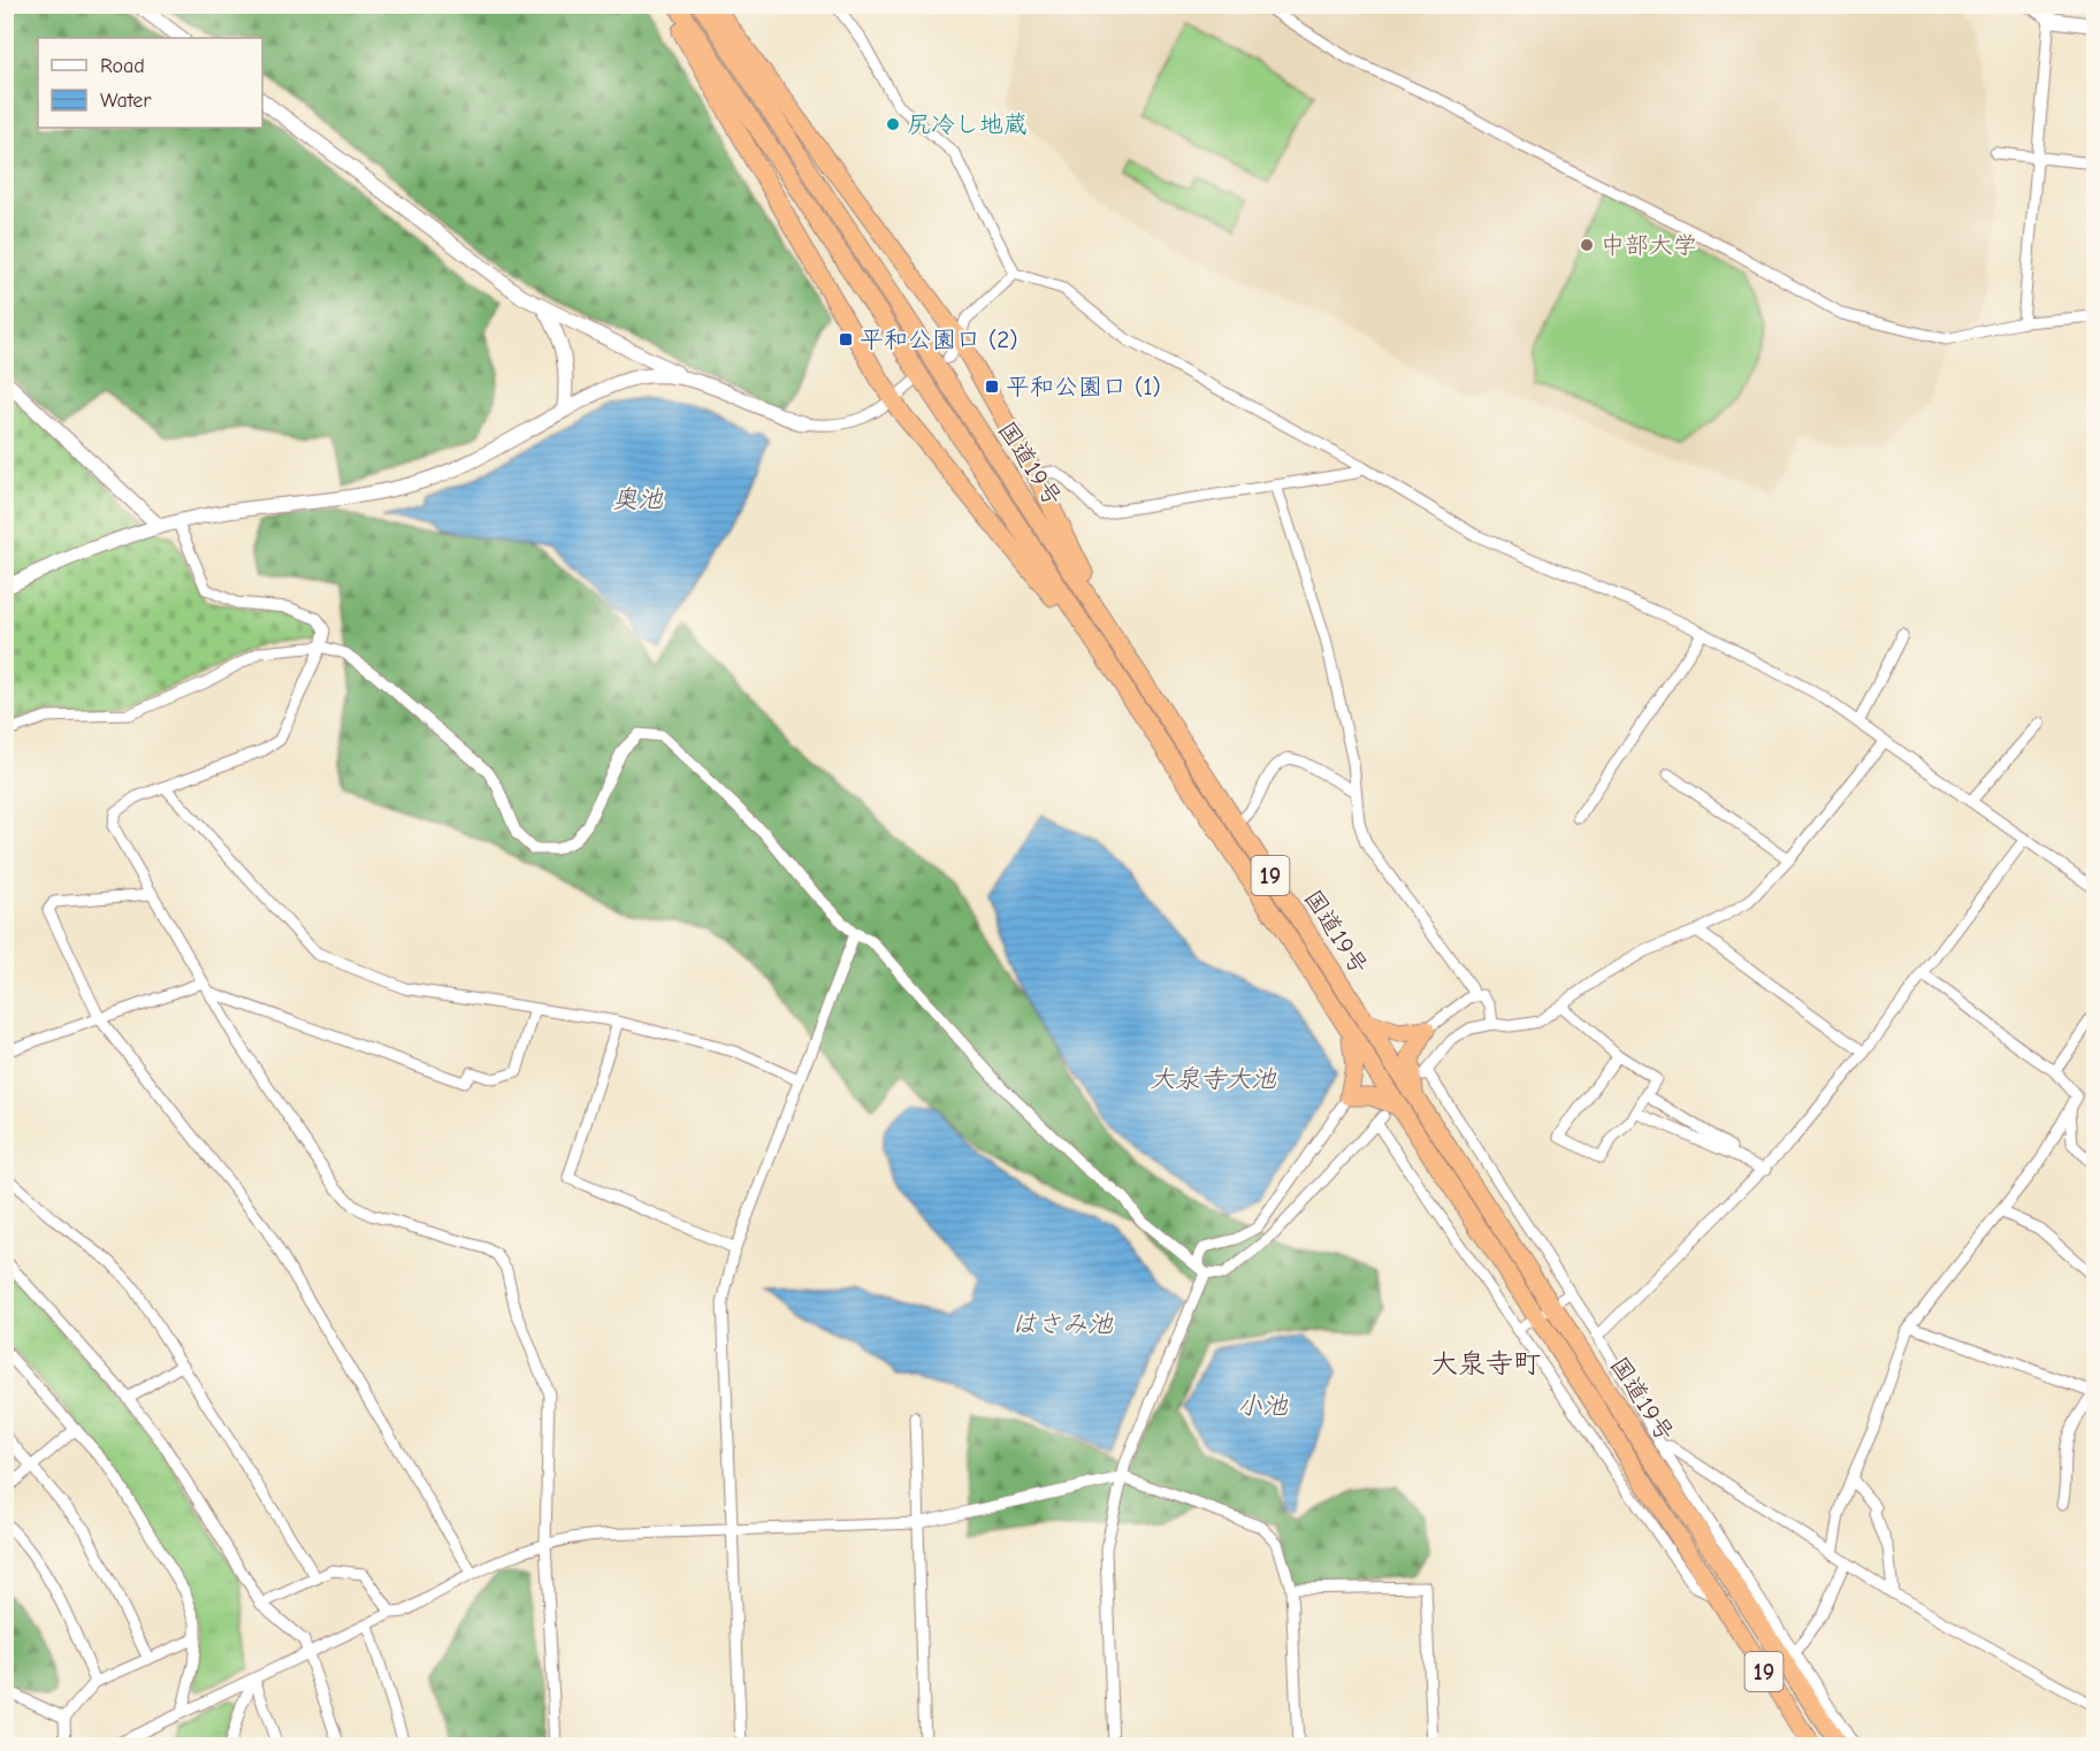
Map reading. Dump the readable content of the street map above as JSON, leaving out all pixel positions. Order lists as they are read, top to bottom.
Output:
{
  "streets": {
    "highway": ["国道19号", "19"]
  },
  "districts": ["大泉寺町"],
  "water": [
    "奥池",
    "大泉寺大池",
    "はさみ池",
    "小池"
  ],
  "places": {
    "other": ["尻冷し地蔵", "中部大学"],
    "transit": ["平和公園口 (2)", "平和公園口 (1)"]
  },
  "legend": ["Road", "Water"]
}
